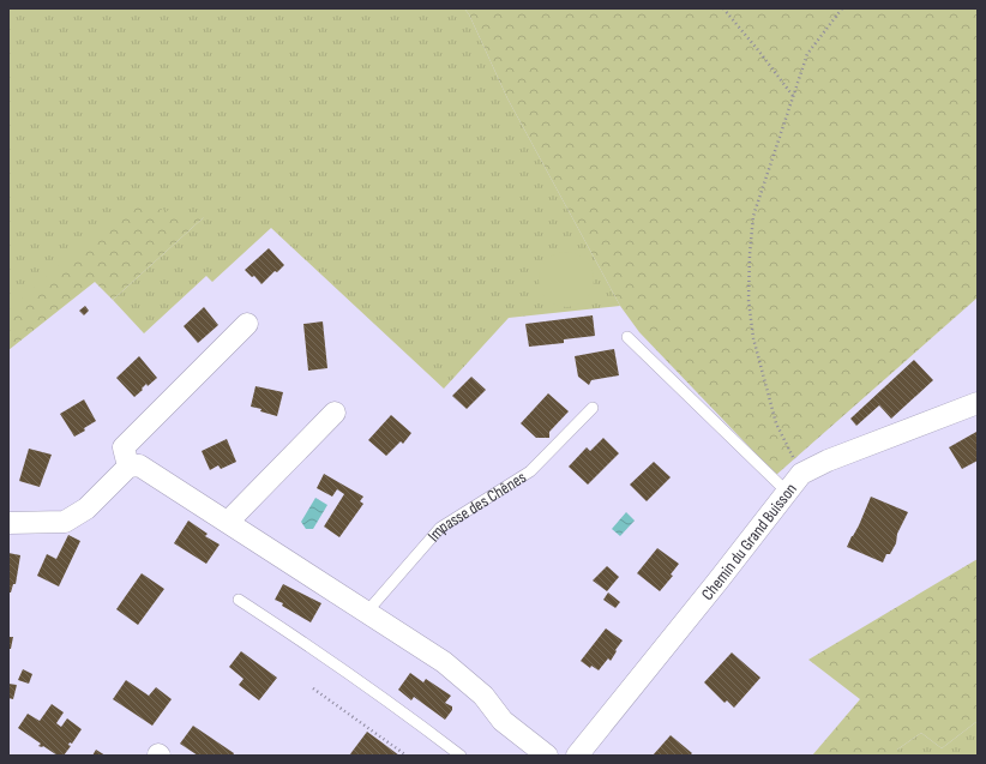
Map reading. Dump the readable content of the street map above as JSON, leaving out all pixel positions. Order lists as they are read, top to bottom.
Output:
{
  "streets": {
    "street": ["Chemin du Grand Buisson"],
    "lane": ["Impasse des Chênes"]
  }
}
